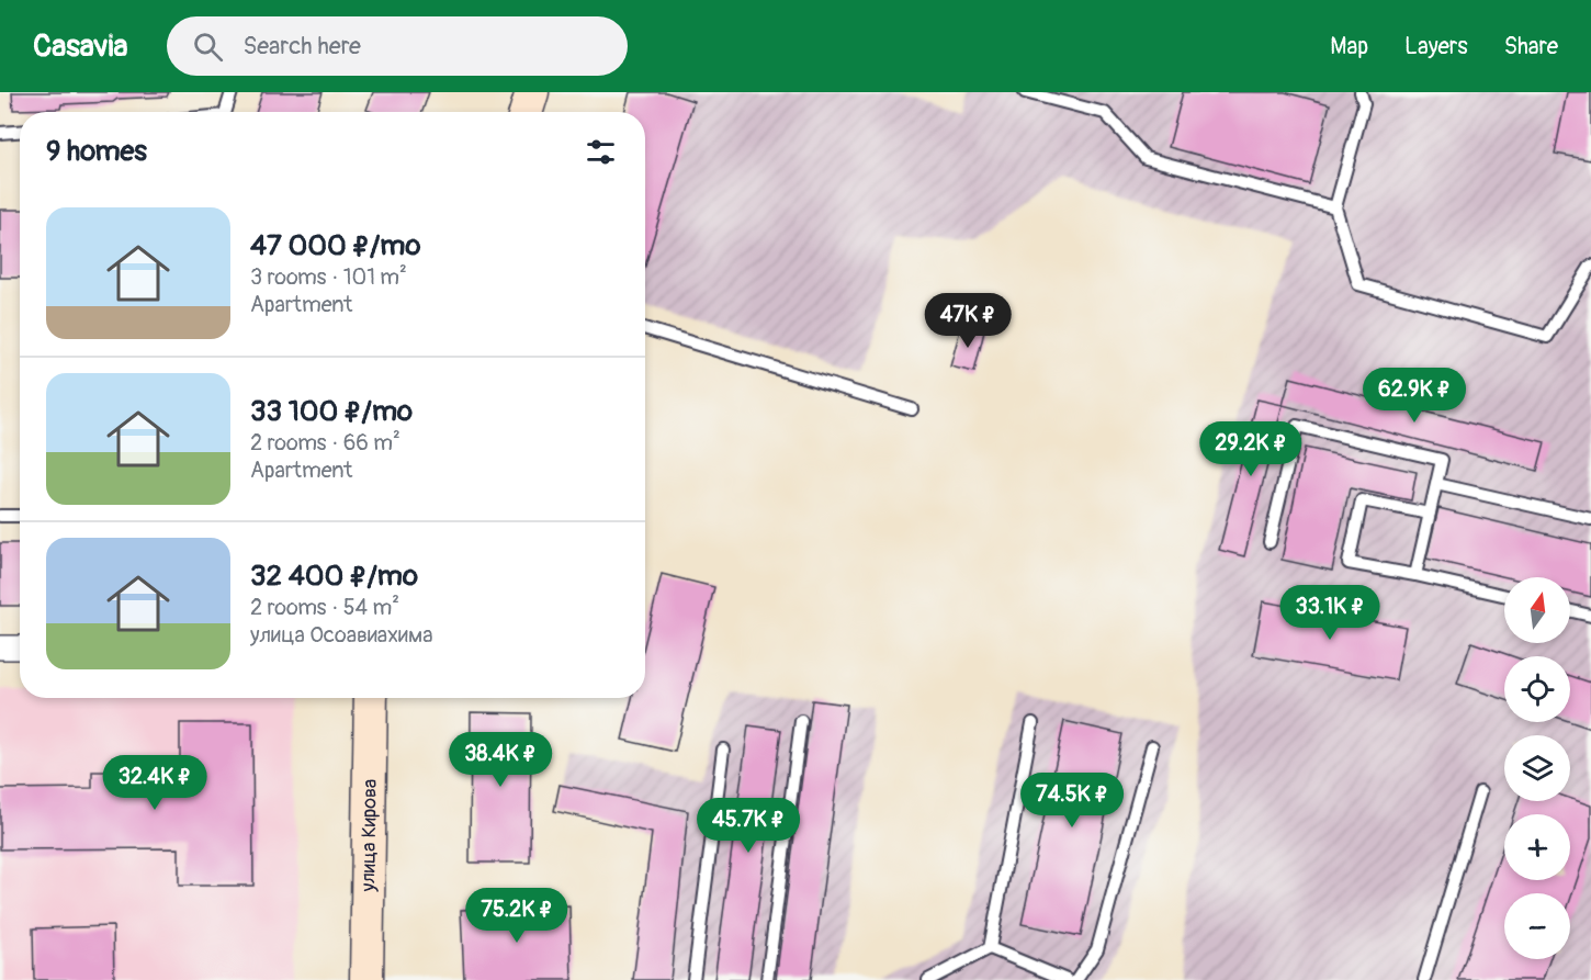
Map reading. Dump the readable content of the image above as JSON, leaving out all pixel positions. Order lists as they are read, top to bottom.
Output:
{
  "streets": {
    "main road": ["улица Кирова"]
  },
  "north": "top",
  "page": {
    "header": "Casavia",
    "search": "Search here",
    "nav": ["Map", "Layers", "Share"],
    "heading": "9 homes",
    "list": [
      {
        "name": "47 000 ₽/mo",
        "note": "3 rooms · 101 m² · Apartment"
      },
      {
        "name": "33 100 ₽/mo",
        "note": "2 rooms · 66 m² · Apartment"
      },
      {
        "name": "32 400 ₽/mo",
        "note": "2 rooms · 54 m² · улица Осоавиахима"
      }
    ],
    "price": [
      "47K ₽",
      "62.9K ₽",
      "29.2K ₽",
      "33.1K ₽",
      "38.4K ₽",
      "32.4K ₽",
      "74.5K ₽",
      "45.7K ₽",
      "75.2K ₽"
    ],
    "map_buttons": ["+", "−"]
  }
}
